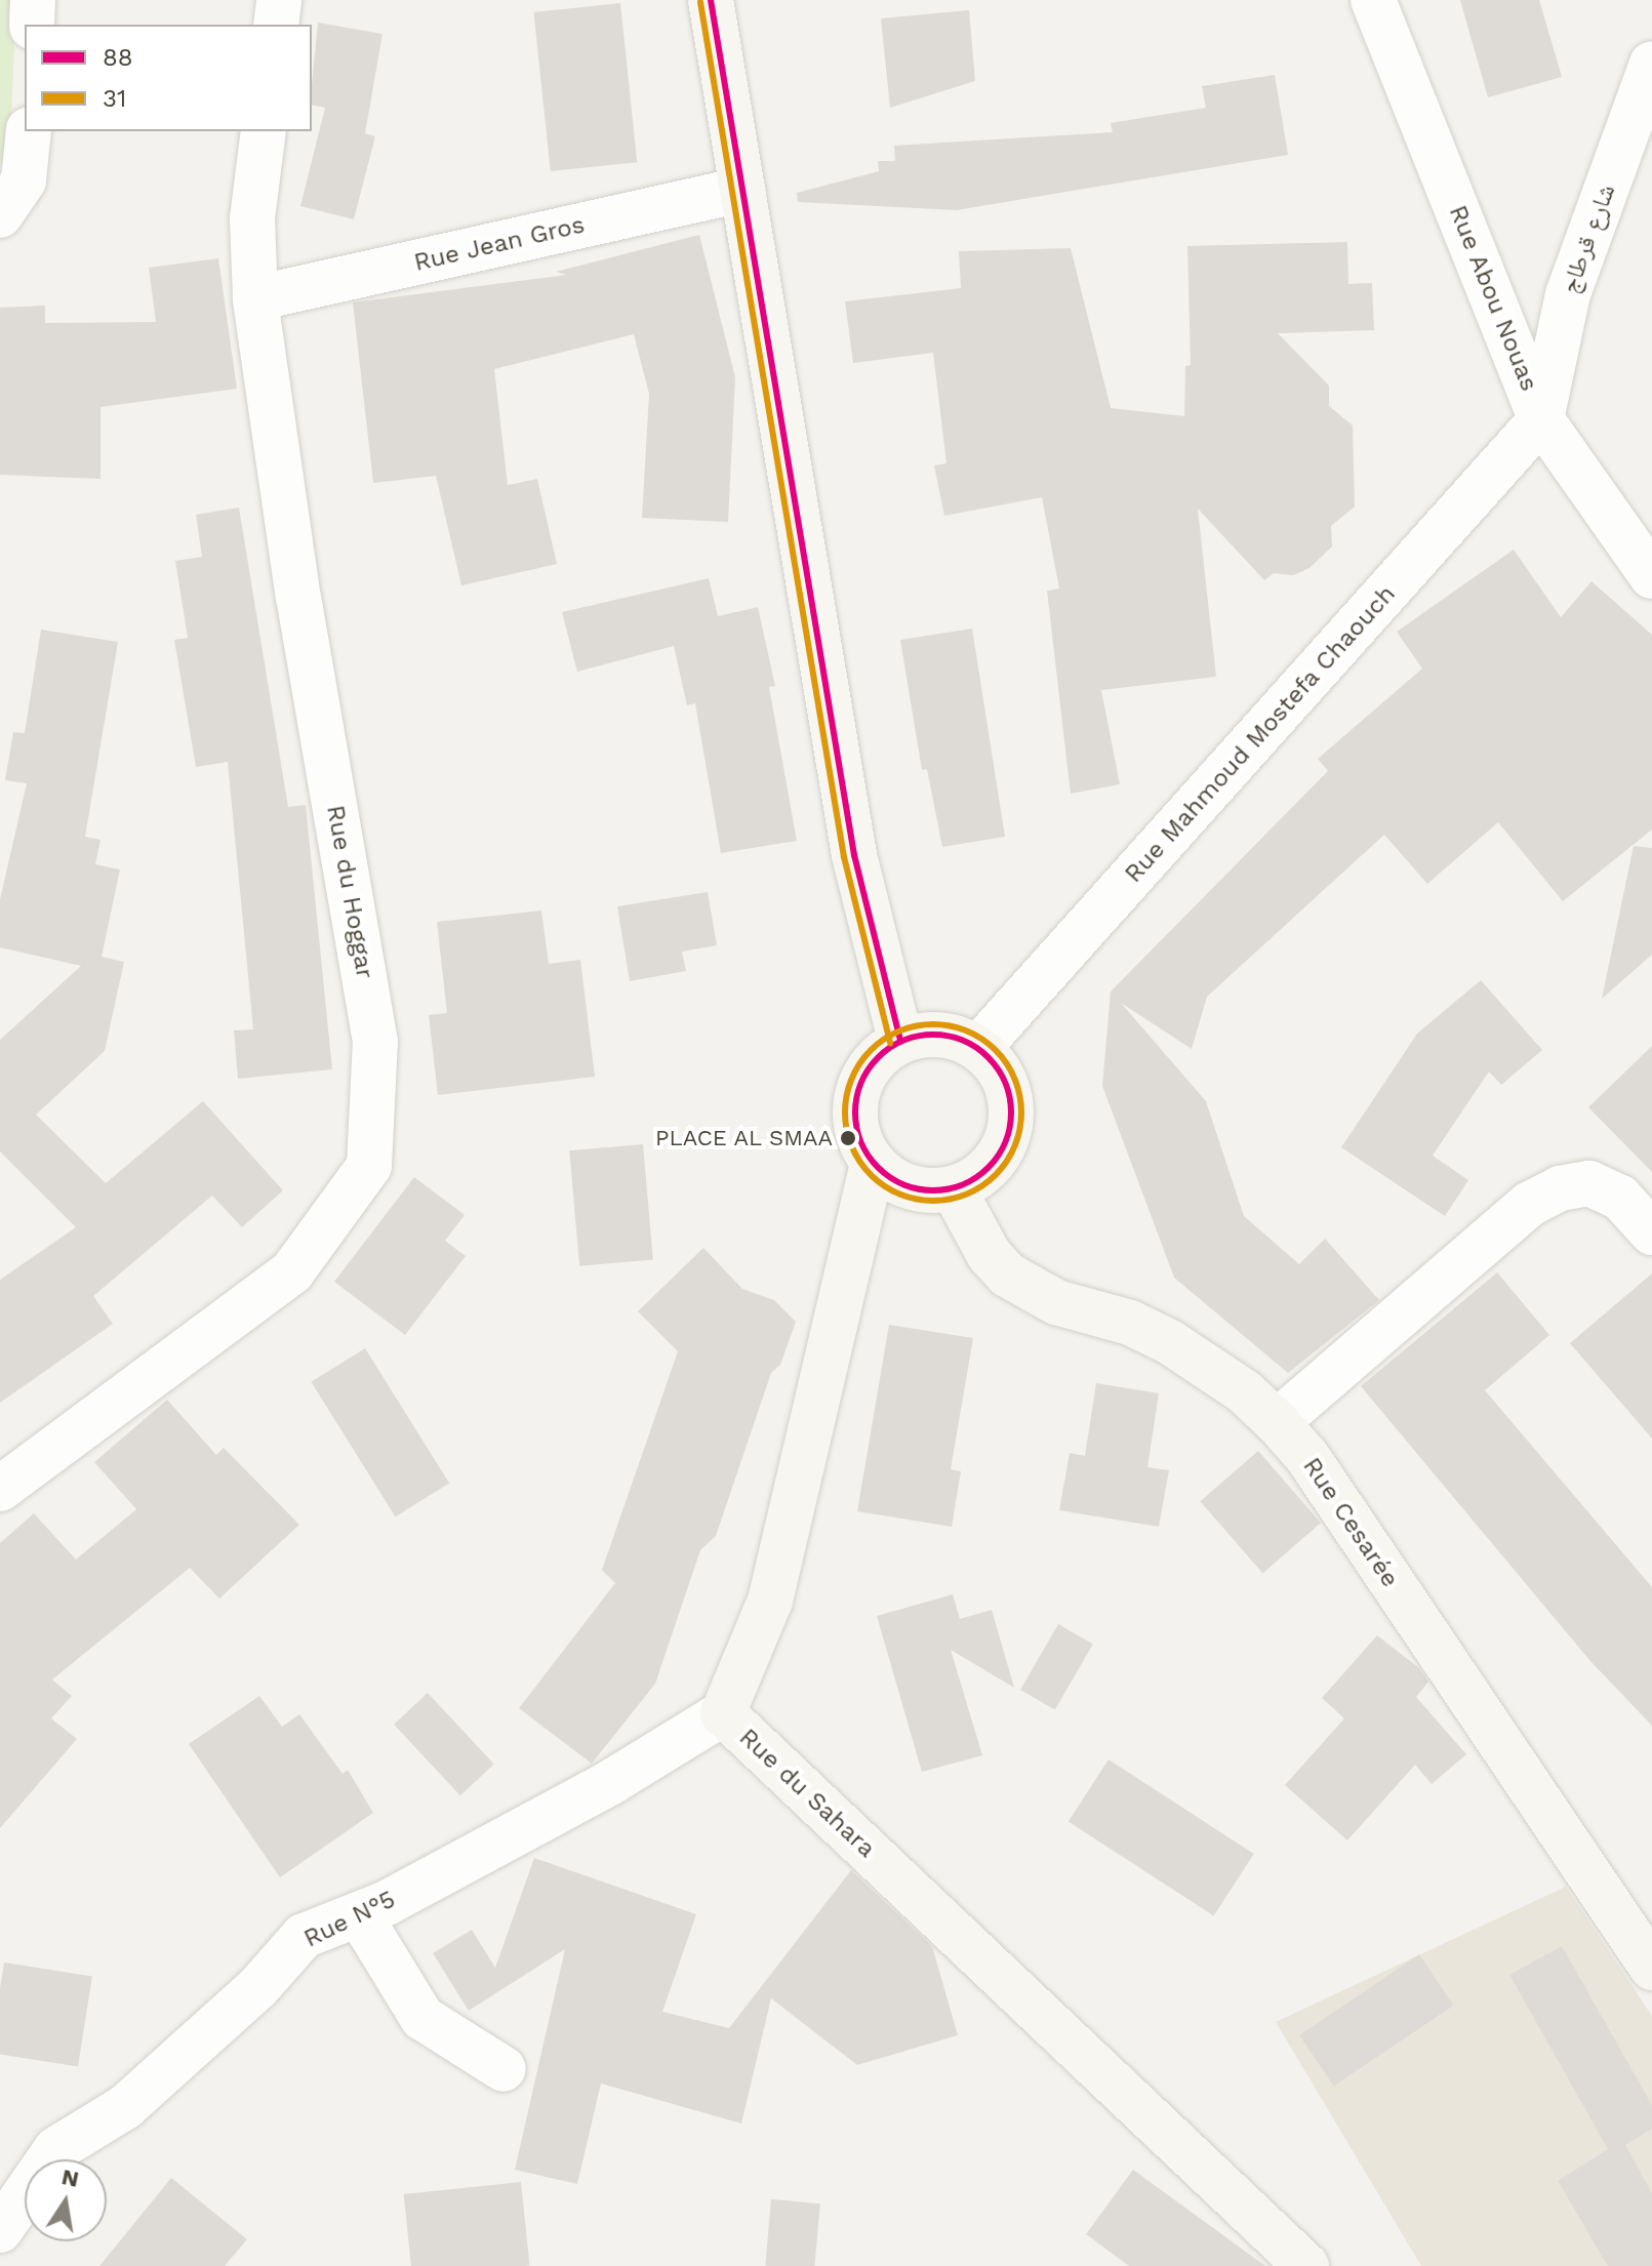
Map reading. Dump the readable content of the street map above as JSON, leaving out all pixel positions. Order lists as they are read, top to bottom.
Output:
{
  "streets": {
    "street": [
      "شارع قرطاج",
      "Rue Jean Gros",
      "Rue Abou Nouas",
      "Rue Mahmoud Mostefa Chaouch",
      "Rue du Hoggar",
      "Rue Cesarée",
      "Rue du Sahara",
      "Rue N°5"
    ]
  },
  "crossings": [
    ["شارع قرطاج", "Rue Abou Nouas"],
    ["شارع قرطاج", "Rue Mahmoud Mostefa Chaouch"],
    ["Rue Jean Gros", "Rue du Hoggar"],
    ["Rue Abou Nouas", "Rue Mahmoud Mostefa Chaouch"],
    ["Rue Mahmoud Mostefa Chaouch", "Rue Cesarée"],
    ["Rue Mahmoud Mostefa Chaouch", "Rue du Sahara"],
    ["Rue Cesarée", "Rue du Sahara"],
    ["Rue du Sahara", "Rue N°5"]
  ],
  "places": ["PLACE AL SMAA"],
  "lines": ["transit line 88", "transit line 31"],
  "legend": ["88", "31"],
  "north": "top"
}
